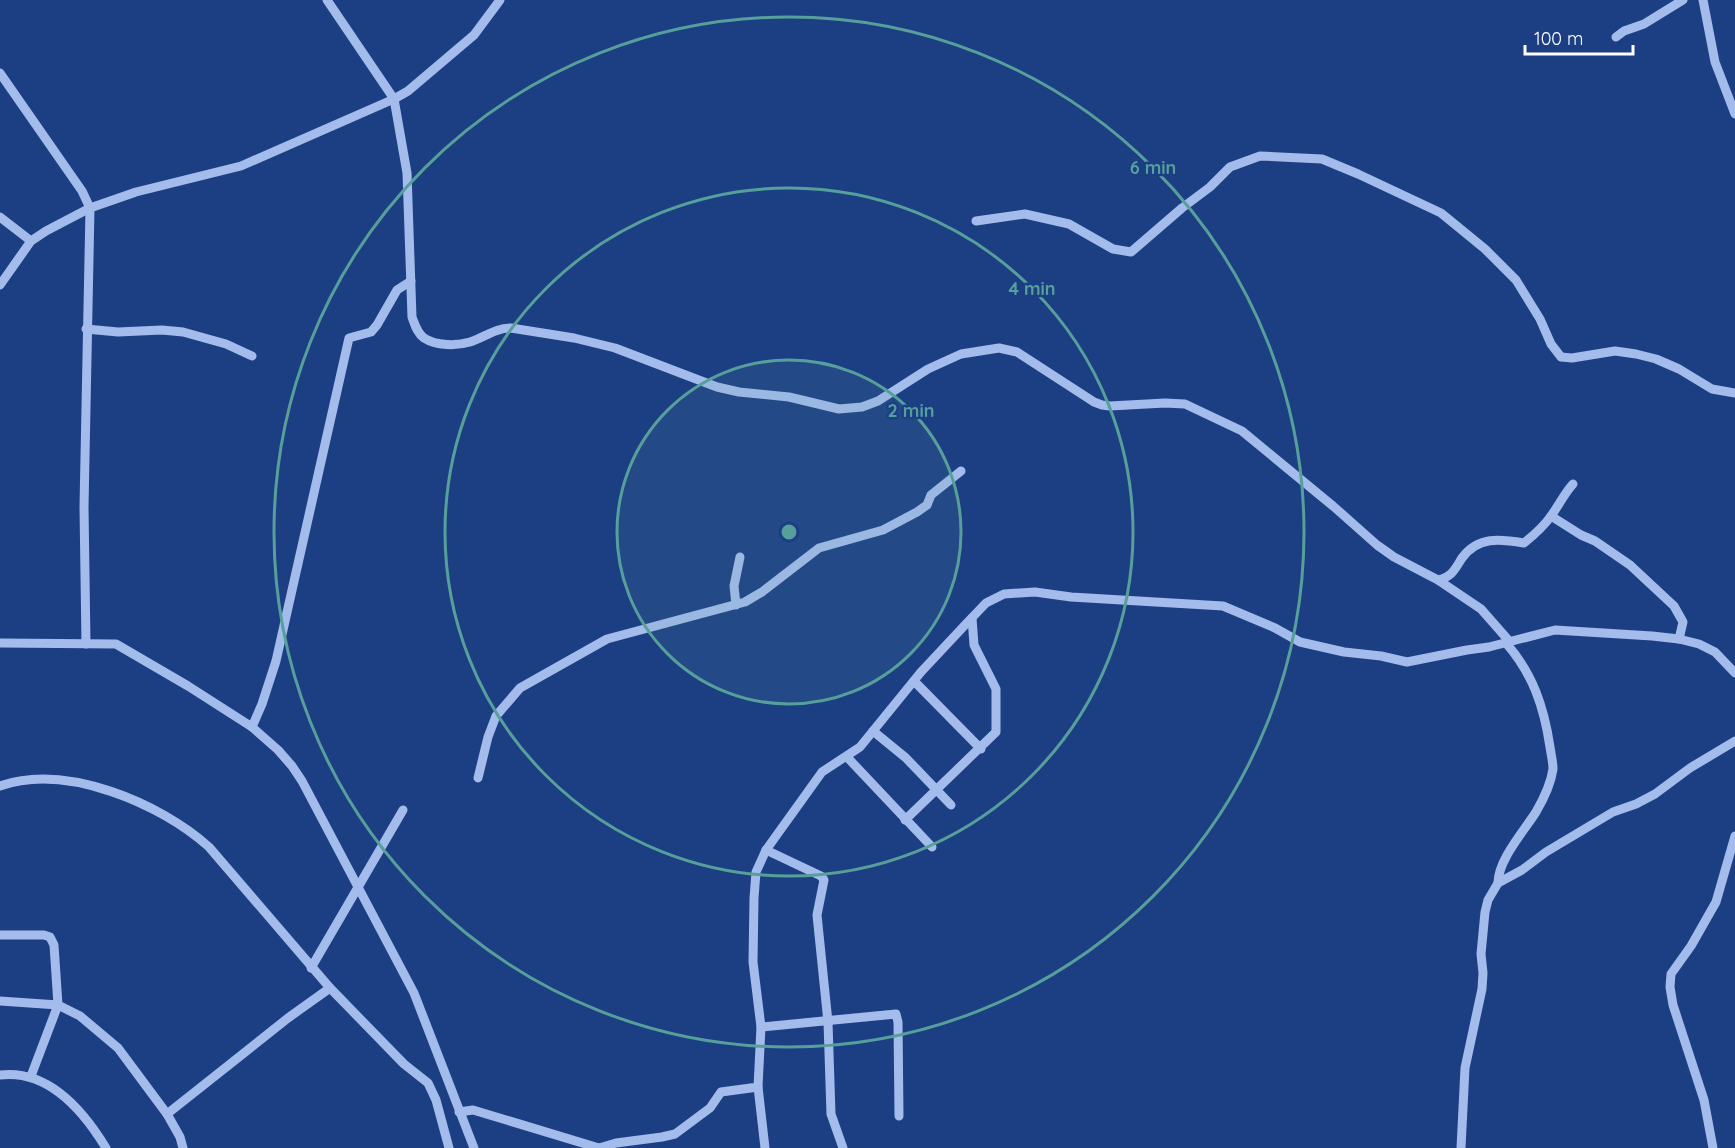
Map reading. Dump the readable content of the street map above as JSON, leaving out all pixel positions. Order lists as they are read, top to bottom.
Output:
{
  "scale_bar": "100 m",
  "rings": ["6 min", "4 min", "2 min"]
}
